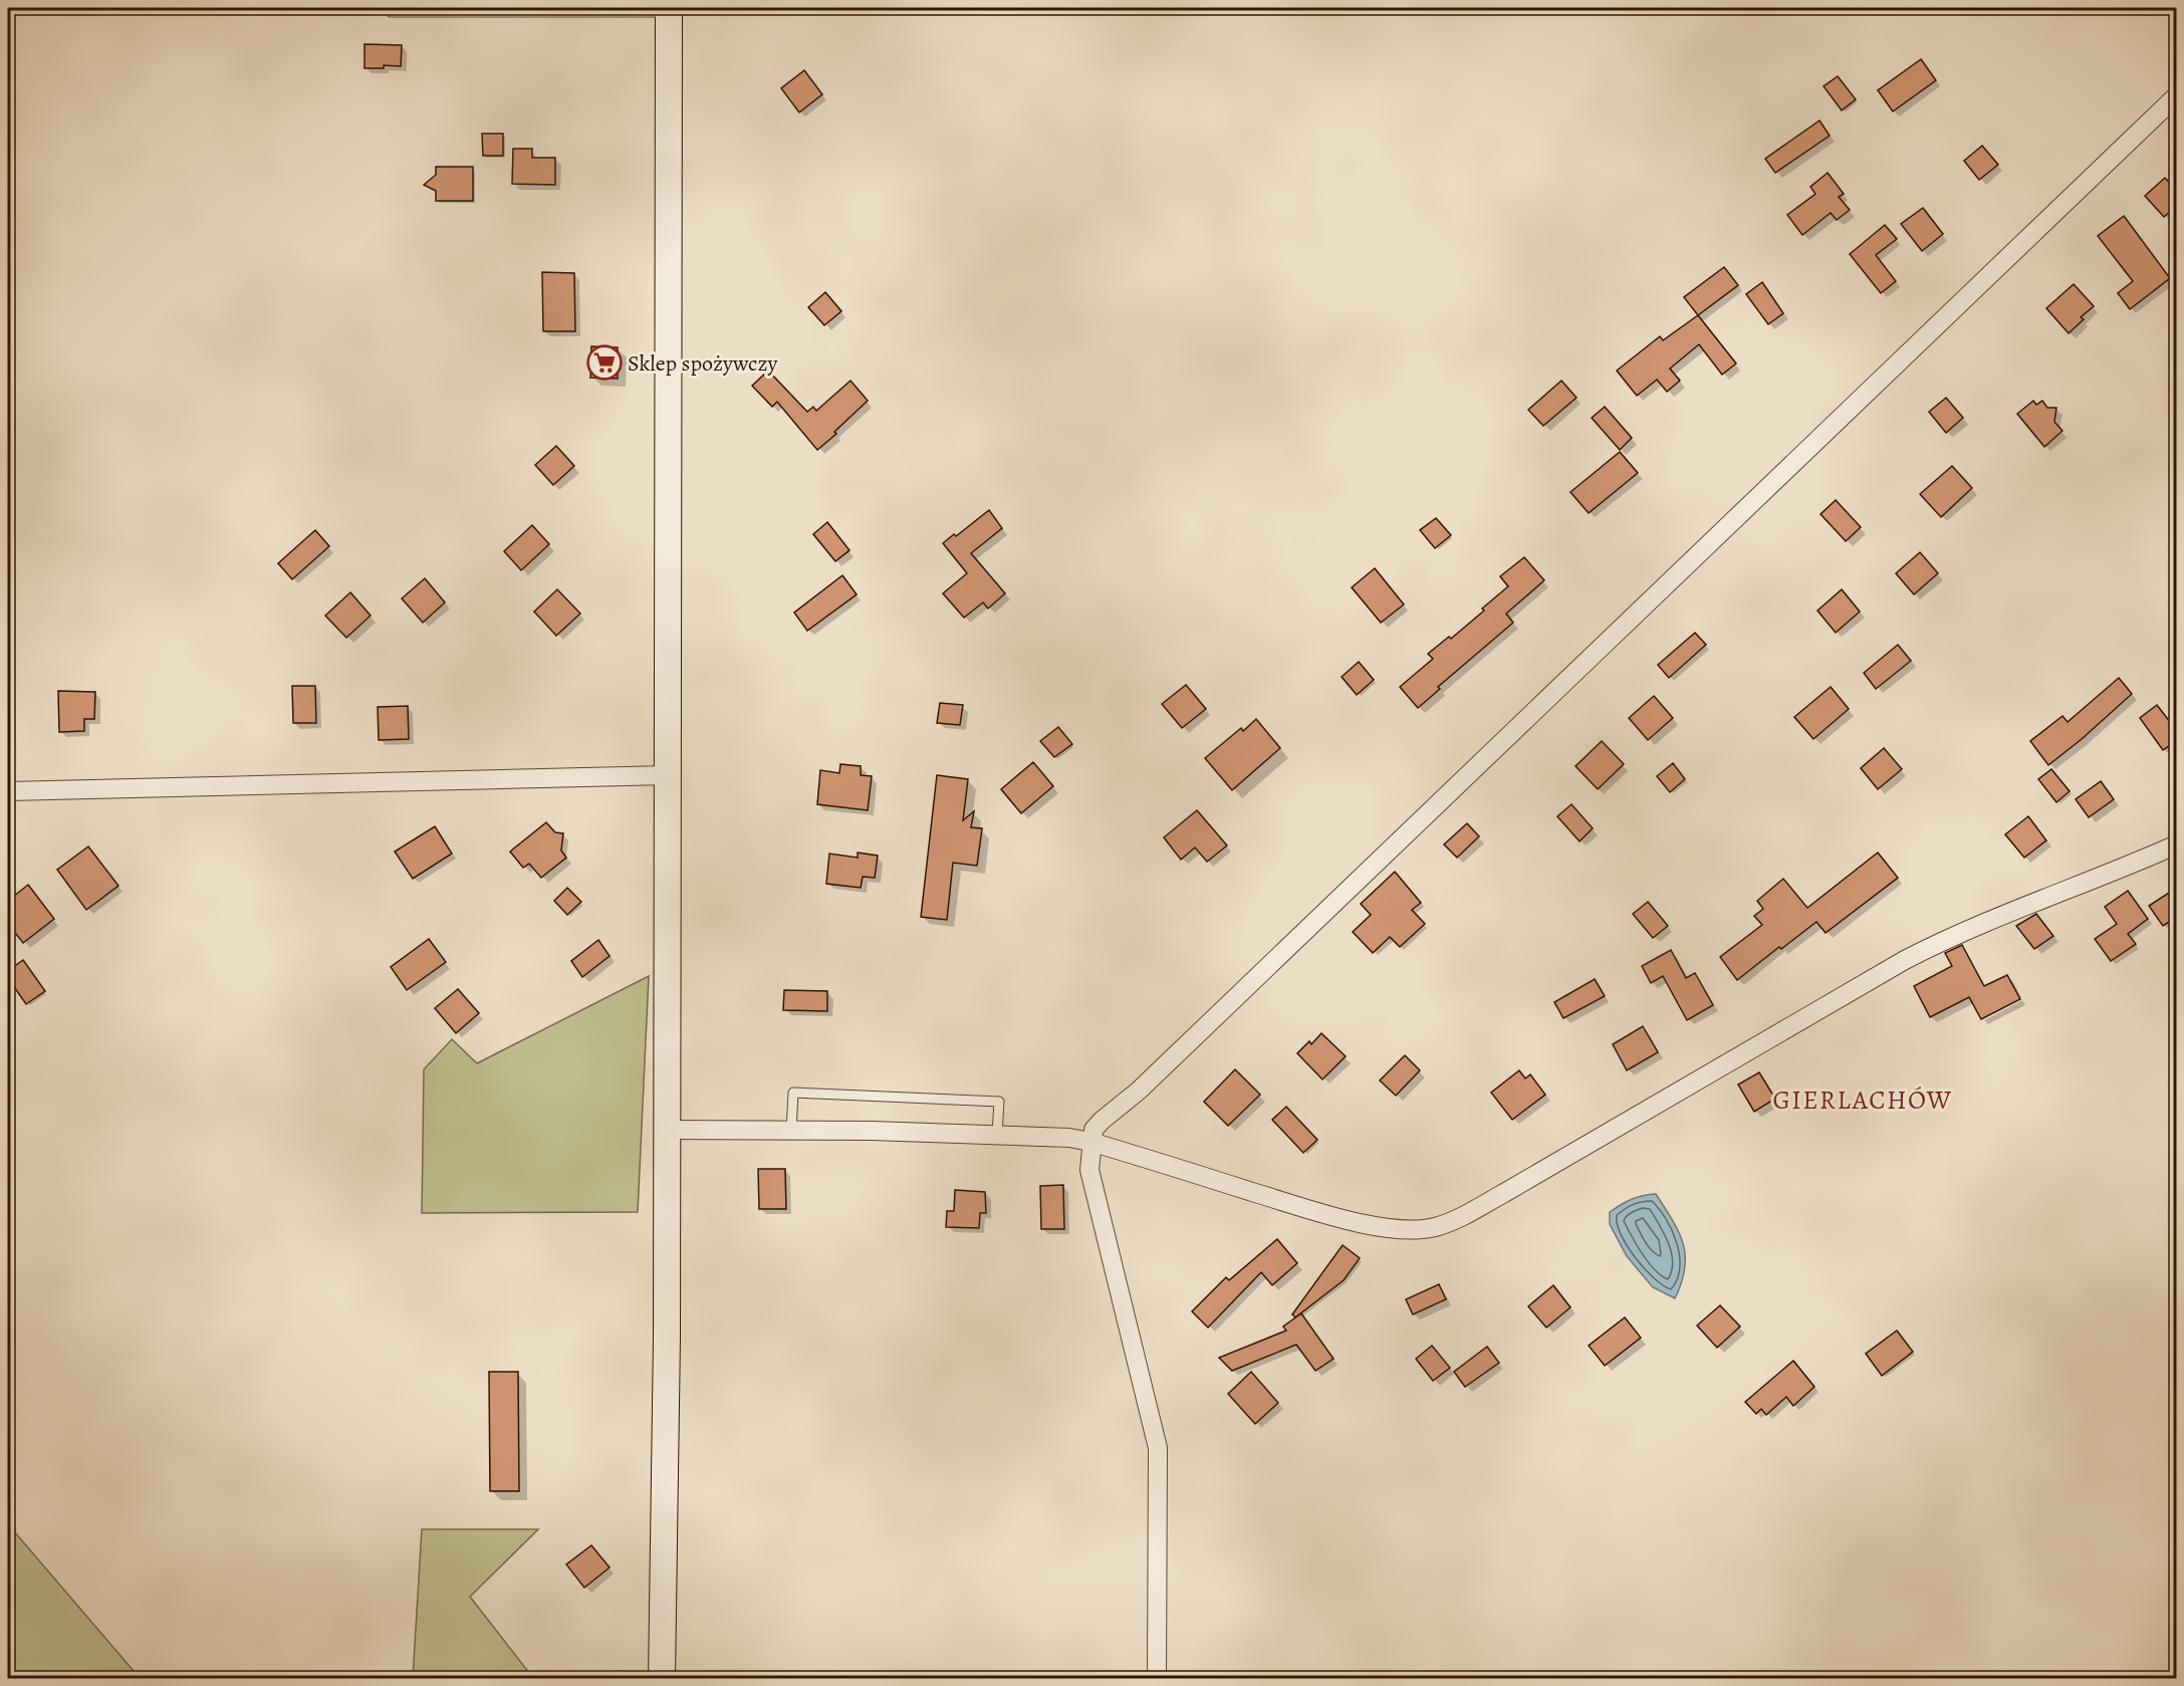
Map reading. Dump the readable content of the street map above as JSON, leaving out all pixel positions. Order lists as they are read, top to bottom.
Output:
{
  "districts": ["GIERLACHÓW"],
  "places": {
    "supermarket": ["Sklep spożywczy"]
  }
}
